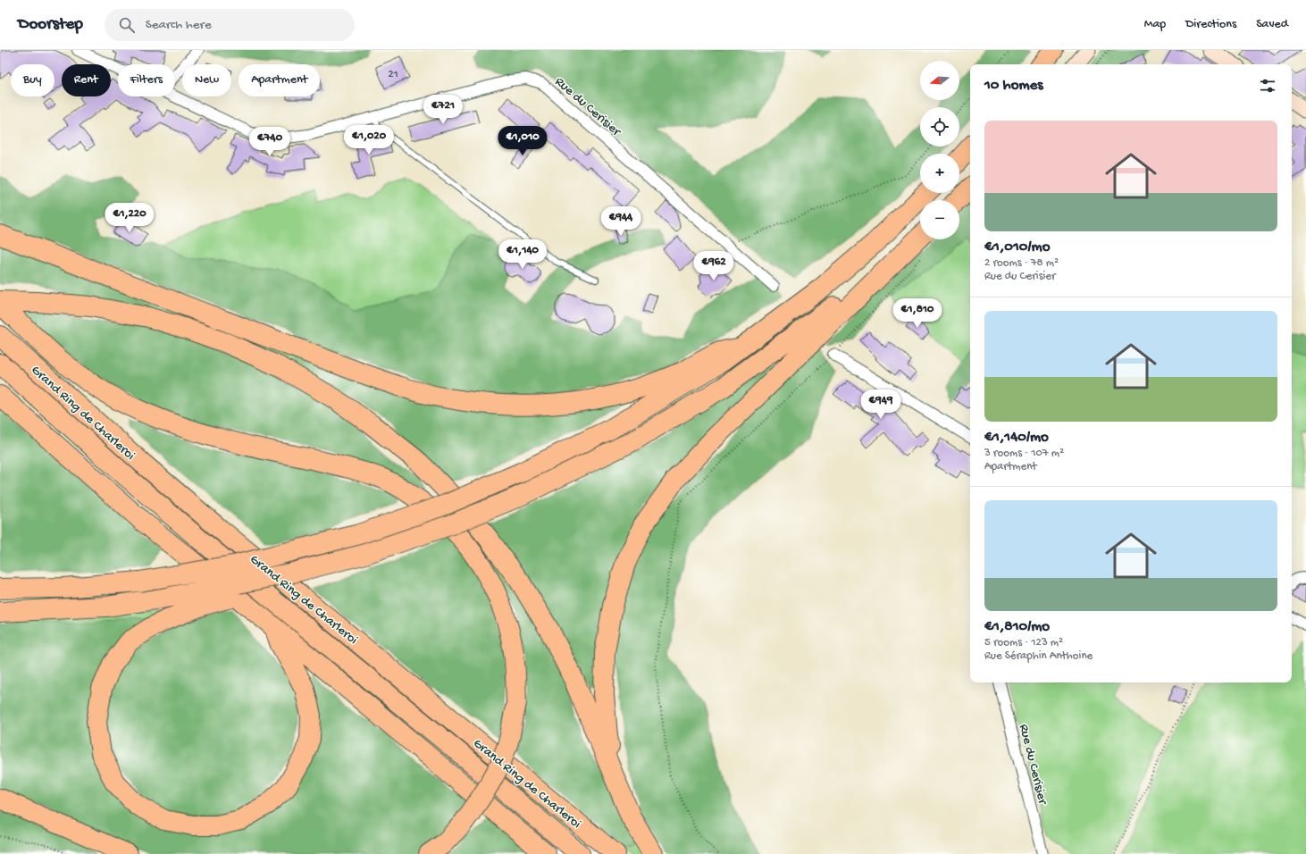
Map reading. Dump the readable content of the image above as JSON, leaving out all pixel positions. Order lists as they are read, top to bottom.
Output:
{
  "streets": {
    "highway": ["Grand Ring de Charleroi"],
    "street": ["Rue du Cerisier"]
  },
  "house_numbers": ["21"],
  "north": "left",
  "page": {
    "header": "Doorstep",
    "search": "Search here",
    "nav": ["Map", "Directions", "Saved"],
    "map_buttons": ["+", "−"],
    "chip": [
      "Buy",
      "Rent",
      "Filters",
      "New",
      "Apartment"
    ],
    "heading": "10 homes",
    "price": [
      "€721",
      "€1,020",
      "€1,010",
      "€740",
      "€1,220",
      "€944",
      "€1,140",
      "€962",
      "€1,810",
      "€949"
    ],
    "list": [
      {
        "name": "€1,010/mo",
        "note": "2 rooms · 78 m² · Rue du Cerisier"
      },
      {
        "name": "€1,140/mo",
        "note": "3 rooms · 107 m² · Apartment"
      },
      {
        "name": "€1,810/mo",
        "note": "5 rooms · 123 m² · Rue Séraphin Anthoine"
      }
    ]
  }
}
